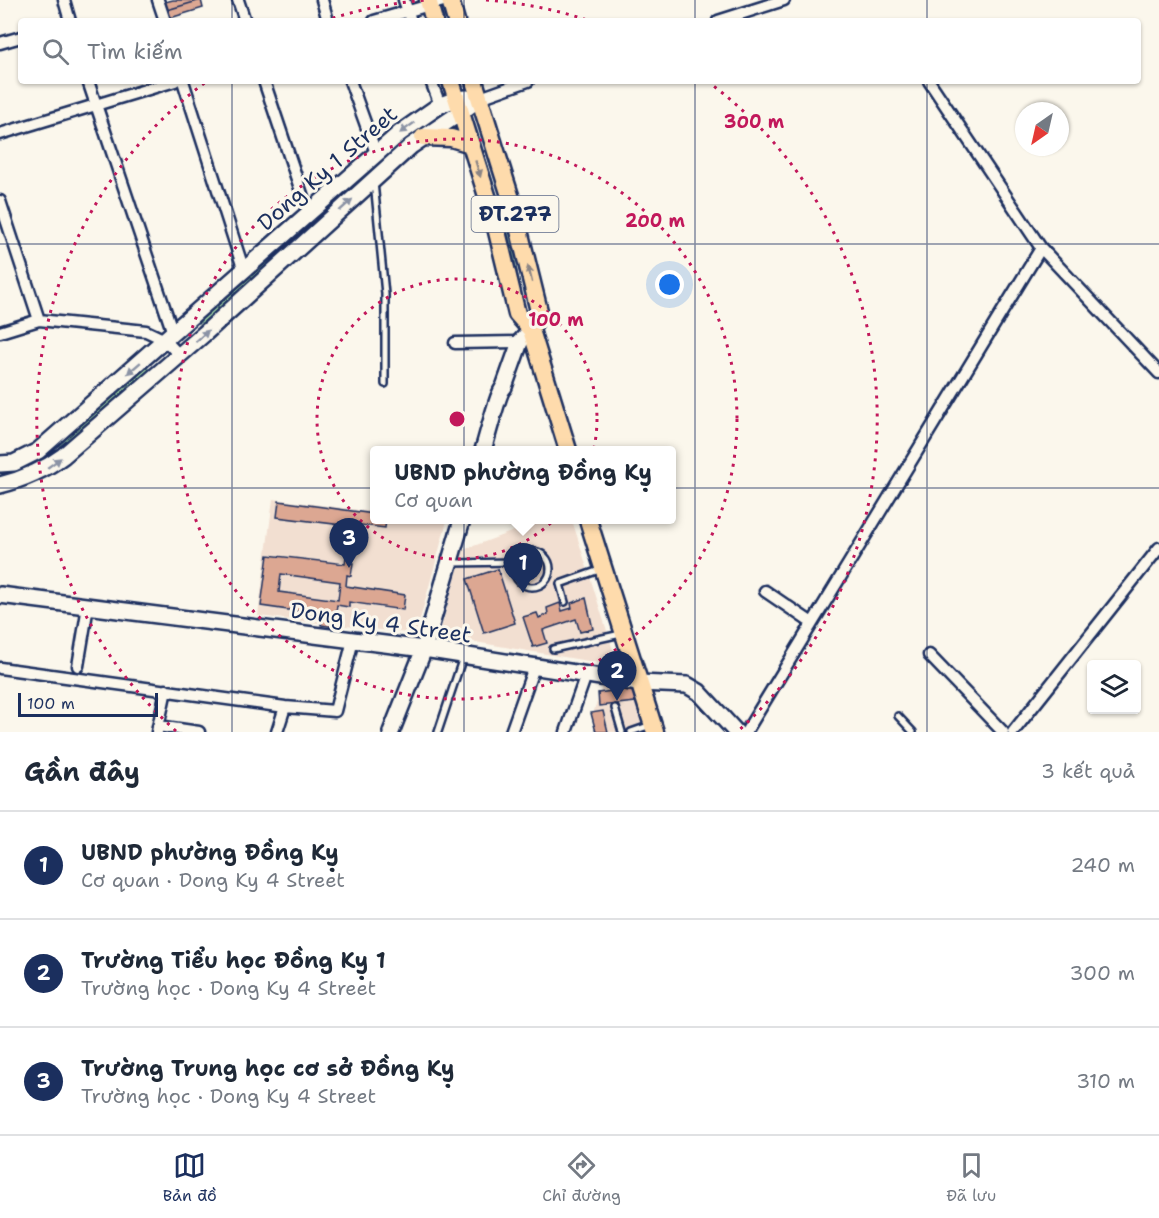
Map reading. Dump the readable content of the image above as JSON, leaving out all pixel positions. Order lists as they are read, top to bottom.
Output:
{
  "streets": {
    "main road": ["Dong Ky 1 Street", "ĐT.277", "Dong Ky 4 Street"]
  },
  "crossings": [
    ["Dong Ky 1 Street", "ĐT.277"]
  ],
  "scale_bar": "100 m",
  "north": "bottom left",
  "page": {
    "search": "Tìm kiếm",
    "popup": ["UBND phường Đồng Kỵ", "Cơ quan"],
    "pins": ["3", "1", "2"],
    "scale": "100 m",
    "heading": ["Gần đây", "3 kết quả"],
    "list": [
      {
        "mark": "1",
        "name": "UBND phường Đồng Kỵ",
        "note": "Cơ quan · Dong Ky 4 Street",
        "value": "240 m"
      },
      {
        "mark": "2",
        "name": "Trường Tiểu học Đồng Kỵ 1",
        "note": "Trường học · Dong Ky 4 Street",
        "value": "300 m"
      },
      {
        "mark": "3",
        "name": "Trường Trung học cơ sở Đồng Kỵ",
        "note": "Trường học · Dong Ky 4 Street",
        "value": "310 m"
      }
    ],
    "nav": ["Bản đồ", "Chỉ đường", "Đã lưu"]
  },
  "rings": ["300 m", "200 m", "100 m"]
}
